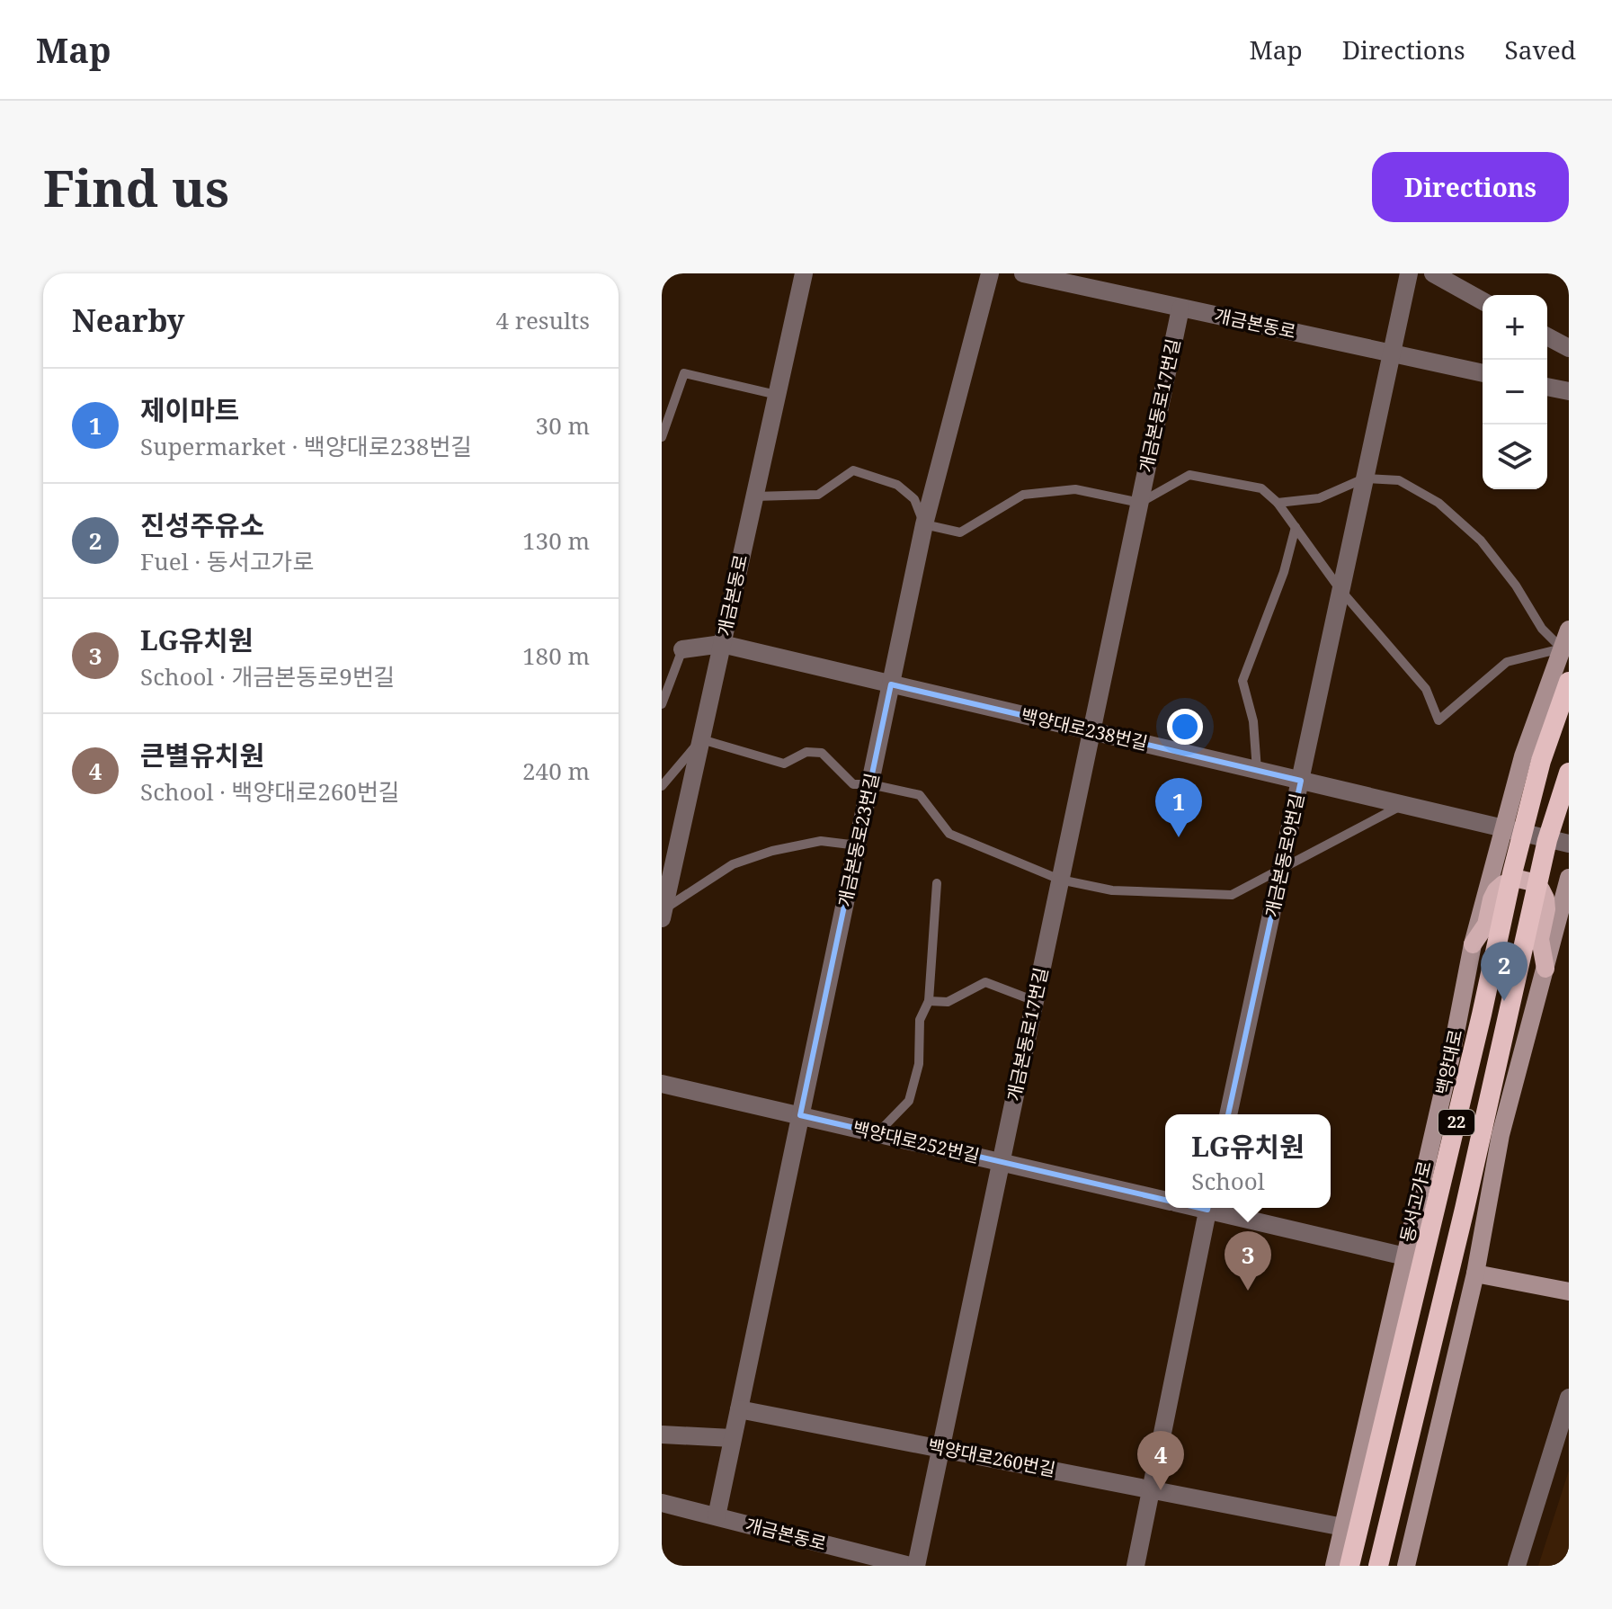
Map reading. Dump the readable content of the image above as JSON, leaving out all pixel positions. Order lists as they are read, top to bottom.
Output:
{
  "streets": {
    "highway": ["22", "동서고가로"],
    "main road": ["백양대로"],
    "street": [
      "개금본동로",
      "개금본동로17번길",
      "백양대로238번길",
      "개금본동로23번길",
      "개금본동로9번길",
      "백양대로252번길",
      "백양대로260번길"
    ]
  },
  "crossings": [
    ["개금본동로", "개금본동로17번길"],
    ["개금본동로", "백양대로238번길"],
    ["개금본동로", "개금본동로9번길"],
    ["개금본동로17번길", "백양대로238번길"],
    ["개금본동로17번길", "백양대로252번길"],
    ["개금본동로17번길", "백양대로260번길"],
    ["백양대로238번길", "개금본동로23번길"],
    ["백양대로238번길", "개금본동로9번길"],
    ["백양대로238번길", "백양대로"],
    ["개금본동로23번길", "백양대로252번길"],
    ["개금본동로23번길", "백양대로260번길"],
    ["백양대로", "백양대로252번길"],
    ["백양대로", "백양대로260번길"]
  ],
  "page": {
    "header": "Map",
    "nav": ["Map", "Directions", "Saved"],
    "buttons": "Directions",
    "title": "Find us",
    "heading": ["Nearby", "4 results"],
    "map_buttons": ["+", "−"],
    "list": [
      {
        "mark": "1",
        "name": "제이마트",
        "note": "Supermarket · 백양대로238번길",
        "value": "30 m"
      },
      {
        "mark": "2",
        "name": "진성주유소",
        "note": "Fuel · 동서고가로",
        "value": "130 m"
      },
      {
        "mark": "3",
        "name": "LG유치원",
        "note": "School · 개금본동로9번길",
        "value": "180 m"
      },
      {
        "mark": "4",
        "name": "큰별유치원",
        "note": "School · 백양대로260번길",
        "value": "240 m"
      }
    ],
    "pins": [
      "1",
      "2",
      "3",
      "4"
    ],
    "popup": ["LG유치원", "School"]
  }
}
